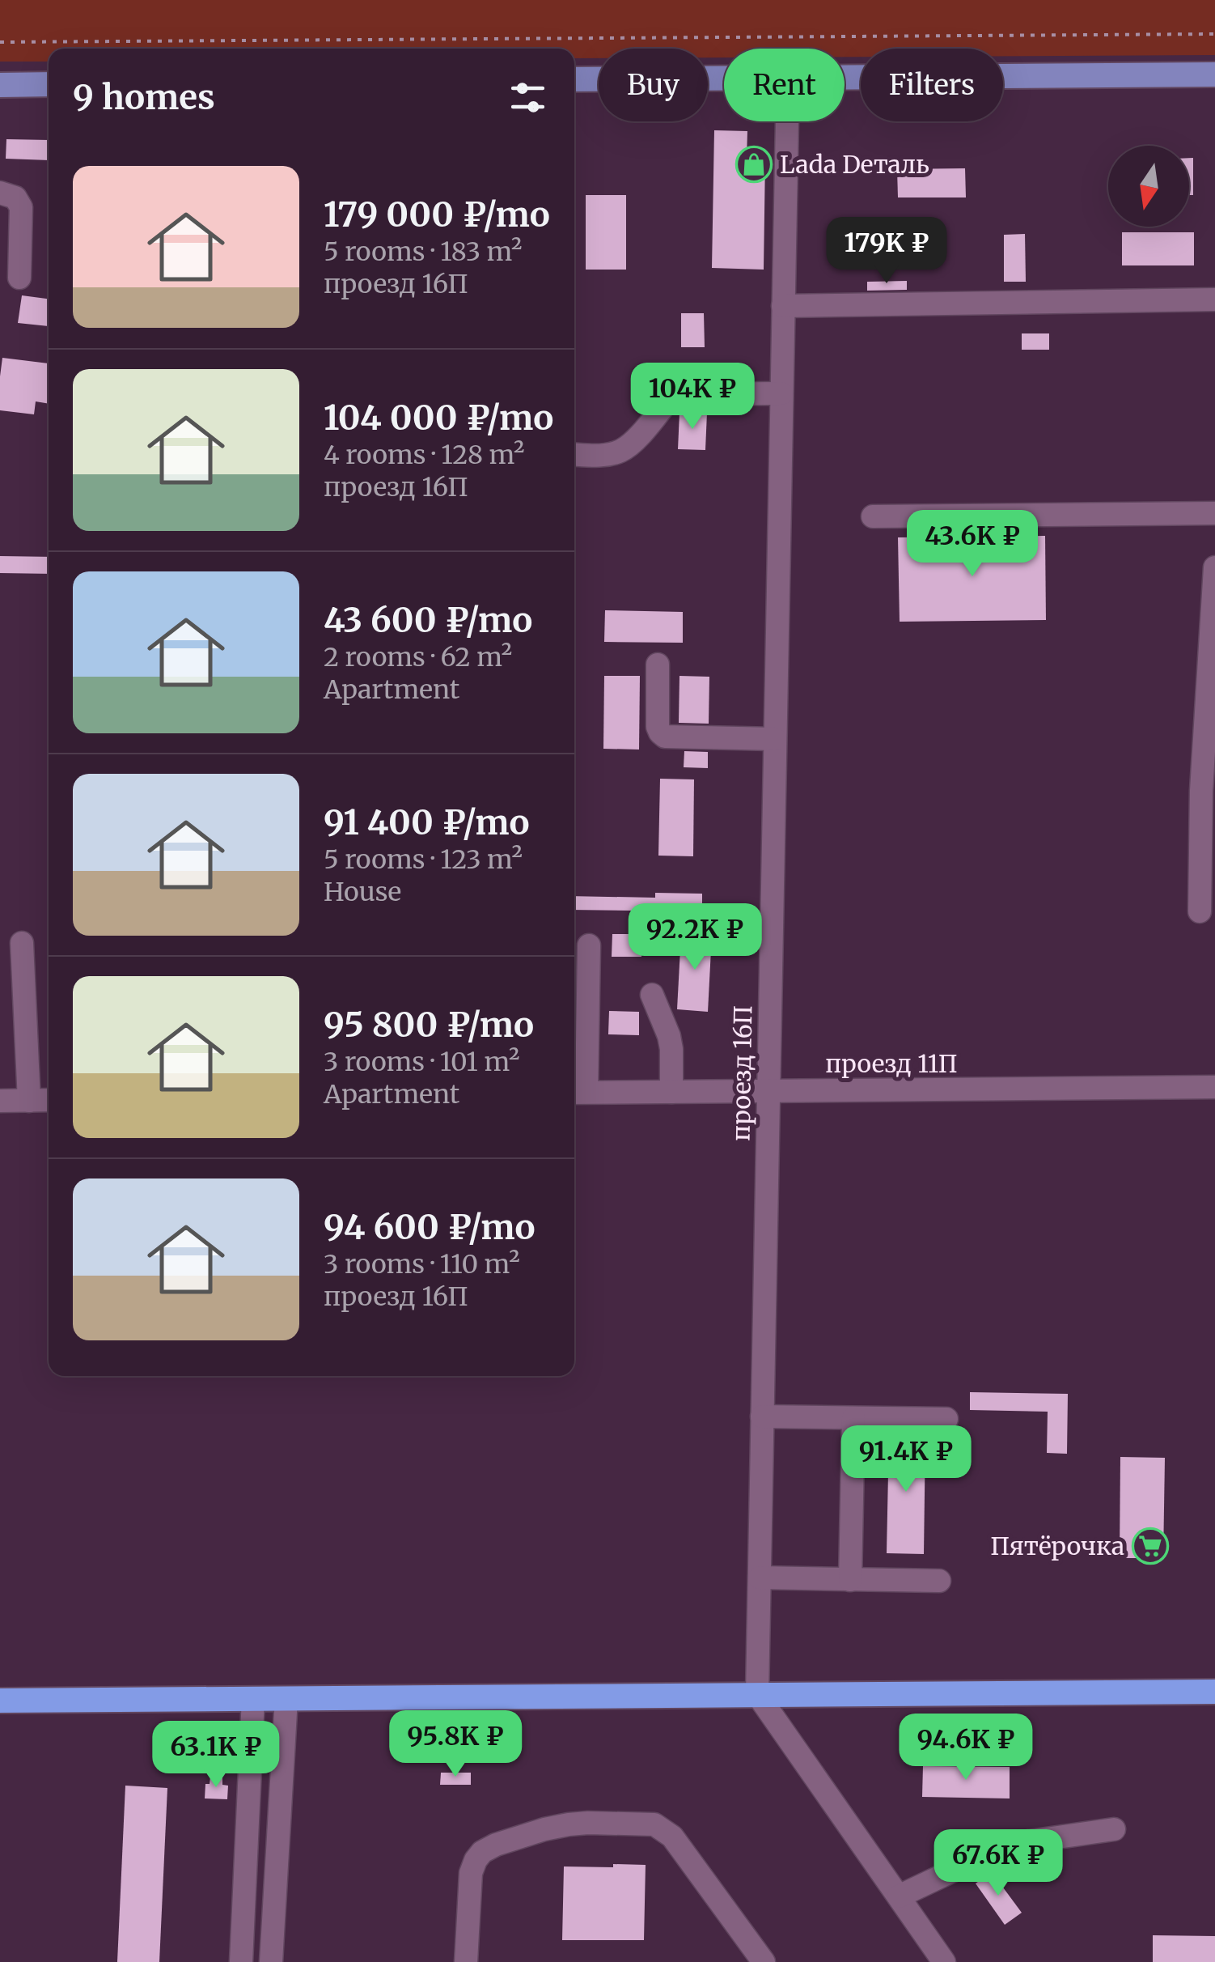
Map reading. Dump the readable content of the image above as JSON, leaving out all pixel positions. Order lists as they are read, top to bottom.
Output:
{
  "streets": {
    "street": ["проезд 11П", "проезд 16П"]
  },
  "crossings": [
    ["проезд 11П", "проезд 16П"]
  ],
  "places": {
    "shop": ["Lada Dеталь"],
    "supermarket": ["Пятёрочка"]
  },
  "north": "bottom",
  "page": {
    "chip": ["Buy", "Rent", "Filters"],
    "heading": "9 homes",
    "list": [
      {
        "name": "179 000 ₽/mo",
        "note": "5 rooms · 183 m² · проезд 16П"
      },
      {
        "name": "104 000 ₽/mo",
        "note": "4 rooms · 128 m² · проезд 16П"
      },
      {
        "name": "43 600 ₽/mo",
        "note": "2 rooms · 62 m² · Apartment"
      },
      {
        "name": "91 400 ₽/mo",
        "note": "5 rooms · 123 m² · House"
      },
      {
        "name": "95 800 ₽/mo",
        "note": "3 rooms · 101 m² · Apartment"
      },
      {
        "name": "94 600 ₽/mo",
        "note": "3 rooms · 110 m² · проезд 16П"
      }
    ],
    "price": [
      "179K ₽",
      "104K ₽",
      "43.6K ₽",
      "92.2K ₽",
      "91.4K ₽",
      "95.8K ₽",
      "94.6K ₽",
      "63.1K ₽",
      "67.6K ₽"
    ]
  }
}
